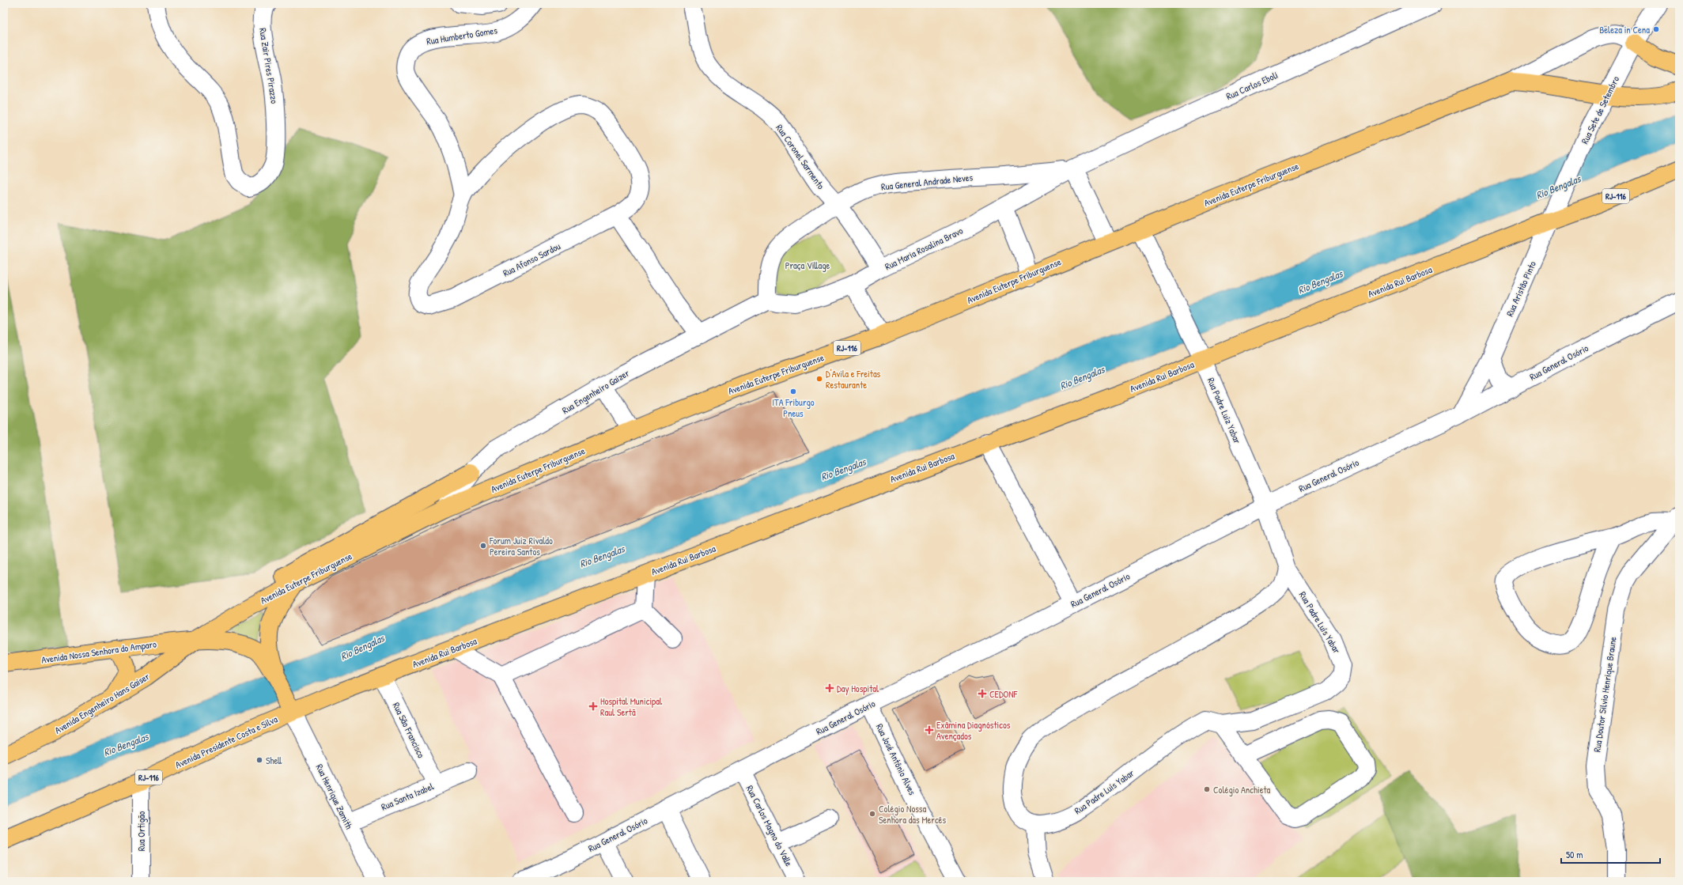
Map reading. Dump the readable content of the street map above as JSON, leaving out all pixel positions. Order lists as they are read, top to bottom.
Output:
{
  "streets": {
    "main road": [
      "Avenida Euterpe Friburguense",
      "RJ-116",
      "Avenida Rui Barbosa",
      "Avenida Nossa Senhora do Amparo",
      "Avenida Engenheiro Hans Gaiser",
      "Avenida Presidente Costa e Silva"
    ],
    "street": [
      "Rua Humberto Gomes",
      "Rua Zair Pires Pirazzo",
      "Rua Carlos Eboli",
      "Rua Sete de Setembro",
      "Rua Coronel Sarmento",
      "Rua General Andrade Neves",
      "Rua Maria Rosalina Bravo",
      "Rua Afonso Sardou",
      "Rua Aristão Pinto",
      "Rua General Osório",
      "Rua Engenheiro Gaizer",
      "Rua Padre Luiz Yabar",
      "Rua Padre Luís Yabar",
      "Rua Doutor Silvio Henrique Braune",
      "Rua São Francisco",
      "Rua José Antônio Alves",
      "Rua Henrique Zamith",
      "Rua Santa Izabel",
      "Rua Carlos Magno do Valle",
      "Rua Ortigão"
    ]
  },
  "crossings": [
    ["Rua Humberto Gomes", "Rua Afonso Sardou"],
    ["Rua Carlos Eboli", "Rua General Andrade Neves"],
    ["Rua Carlos Eboli", "Rua Maria Rosalina Bravo"],
    ["Rua Sete de Setembro", "Avenida Euterpe Friburguense"],
    ["Rua Sete de Setembro", "RJ-116"],
    ["Rua Sete de Setembro", "Avenida Rui Barbosa"],
    ["Rua Sete de Setembro", "Rua Aristão Pinto"],
    ["Rua Coronel Sarmento", "Rua General Andrade Neves"],
    ["Rua Coronel Sarmento", "Rua Maria Rosalina Bravo"],
    ["Rua General Andrade Neves", "Rua Maria Rosalina Bravo"],
    ["Rua General Andrade Neves", "Rua Engenheiro Gaizer"],
    ["Avenida Euterpe Friburguense", "RJ-116"],
    ["Avenida Euterpe Friburguense", "Rua Engenheiro Gaizer"],
    ["Avenida Euterpe Friburguense", "Rua Padre Luiz Yabar"],
    ["Avenida Euterpe Friburguense", "Avenida Nossa Senhora do Amparo"],
    ["Avenida Euterpe Friburguense", "Avenida Engenheiro Hans Gaiser"],
    ["RJ-116", "Avenida Rui Barbosa"],
    ["RJ-116", "Rua Aristão Pinto"],
    ["Rua Maria Rosalina Bravo", "Rua Engenheiro Gaizer"],
    ["Avenida Rui Barbosa", "Rua Aristão Pinto"],
    ["Avenida Rui Barbosa", "Rua Padre Luiz Yabar"],
    ["Avenida Rui Barbosa", "Rua São Francisco"],
    ["Avenida Rui Barbosa", "Avenida Presidente Costa e Silva"],
    ["Avenida Rui Barbosa", "Rua Henrique Zamith"],
    ["Rua Aristão Pinto", "Rua General Osório"],
    ["Rua General Osório", "Rua Padre Luiz Yabar"],
    ["Rua General Osório", "Rua Padre Luís Yabar"],
    ["Rua General Osório", "Rua José Antônio Alves"],
    ["Rua General Osório", "Rua Carlos Magno do Valle"],
    ["Rua Padre Luiz Yabar", "Rua Padre Luís Yabar"],
    ["Avenida Nossa Senhora do Amparo", "Avenida Engenheiro Hans Gaiser"],
    ["Rua São Francisco", "Rua Santa Izabel"],
    ["Avenida Presidente Costa e Silva", "Rua Henrique Zamith"],
    ["Avenida Presidente Costa e Silva", "Rua Ortigão"],
    ["Rua Henrique Zamith", "Rua Santa Izabel"]
  ],
  "water": ["Rio Bengalas"],
  "parks": ["Praça Village"],
  "places": {
    "other": [
      "Beleza in Cena",
      "D'Avila e Freitas Restaurante",
      "ITA Friburgo Pneus",
      "Forum Juiz Rivaldo Pereira Santos",
      "Shell",
      "Colégio Anchieta",
      "Colégio Nossa Senhora das Mercês"
    ],
    "health": [
      "Day Hospital",
      "CEDONF",
      "Hospital Municipal Raul Sertã",
      "Exâmina Diagnósticos Avençados"
    ]
  },
  "scale_bar": "50 m"
}
